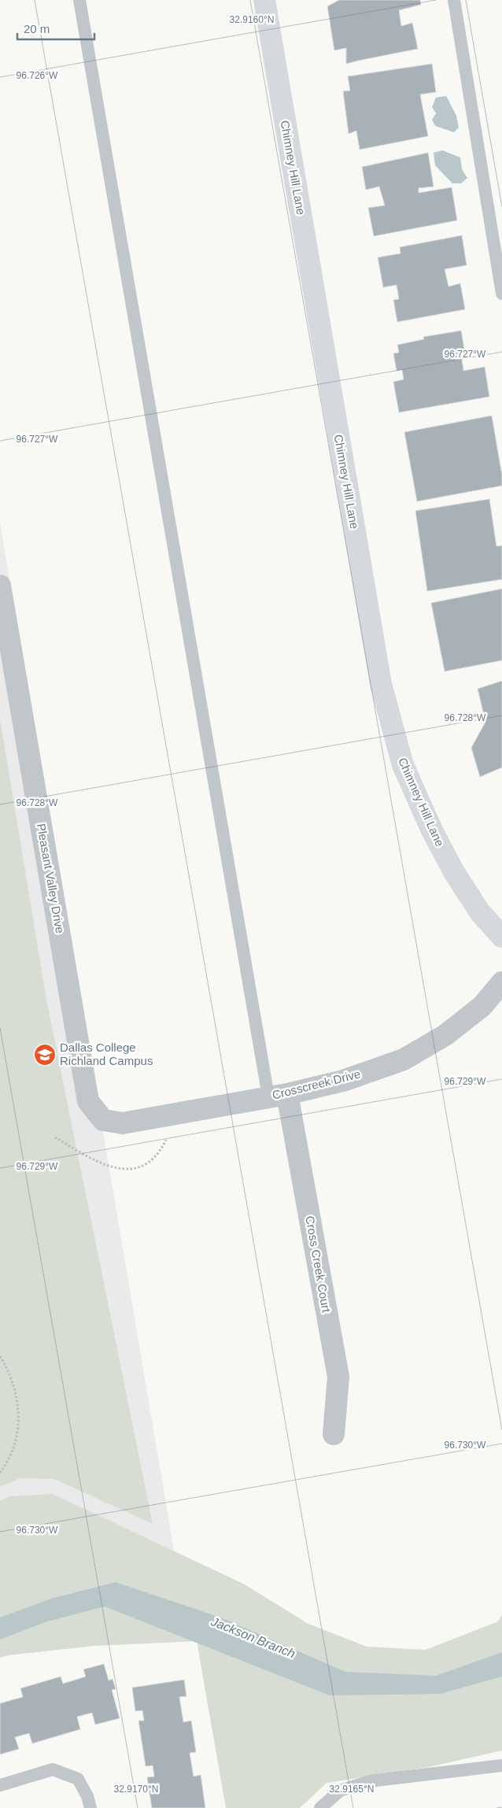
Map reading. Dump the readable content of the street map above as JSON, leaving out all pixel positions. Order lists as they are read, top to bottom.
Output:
{
  "streets": {
    "street": [
      "Chimney Hill Lane",
      "Pleasant Valley Drive",
      "Crosscreek Drive",
      "Cross Creek Court"
    ]
  },
  "crossings": [
    ["Pleasant Valley Drive", "Crosscreek Drive"],
    ["Crosscreek Drive", "Cross Creek Court"]
  ],
  "water": ["Jackson Branch"],
  "places": {
    "school or university": ["Dallas College Richland Campus"]
  },
  "scale_bar": "20 m",
  "coordinates": [
    "32.9160°N",
    "96.726°W",
    "96.727°W",
    "96.728°W",
    "96.729°W",
    "96.730°W",
    "32.9170°N",
    "32.9165°N"
  ]
}
